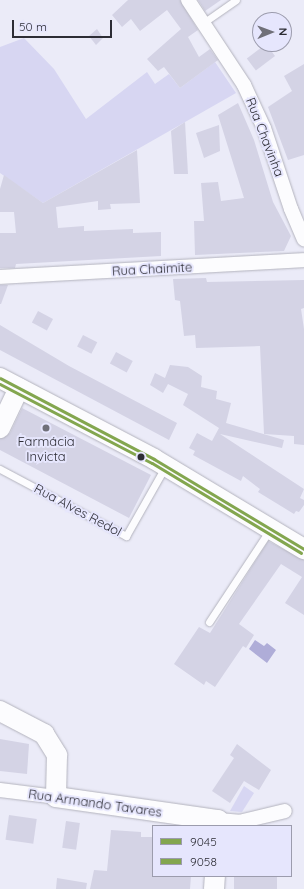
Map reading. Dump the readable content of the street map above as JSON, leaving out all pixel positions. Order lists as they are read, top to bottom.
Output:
{
  "streets": {
    "main road": ["Rua Armando Tavares"],
    "street": ["Rua Chavinha", "Rua Chaimite"],
    "lane": ["Rua Alves Redol"]
  },
  "places": ["Farmácia Invicta"],
  "lines": ["transit line 9045", "transit line 9058"],
  "legend": ["9045", "9058"],
  "scale_bar": "50 m",
  "north": "right"
}
